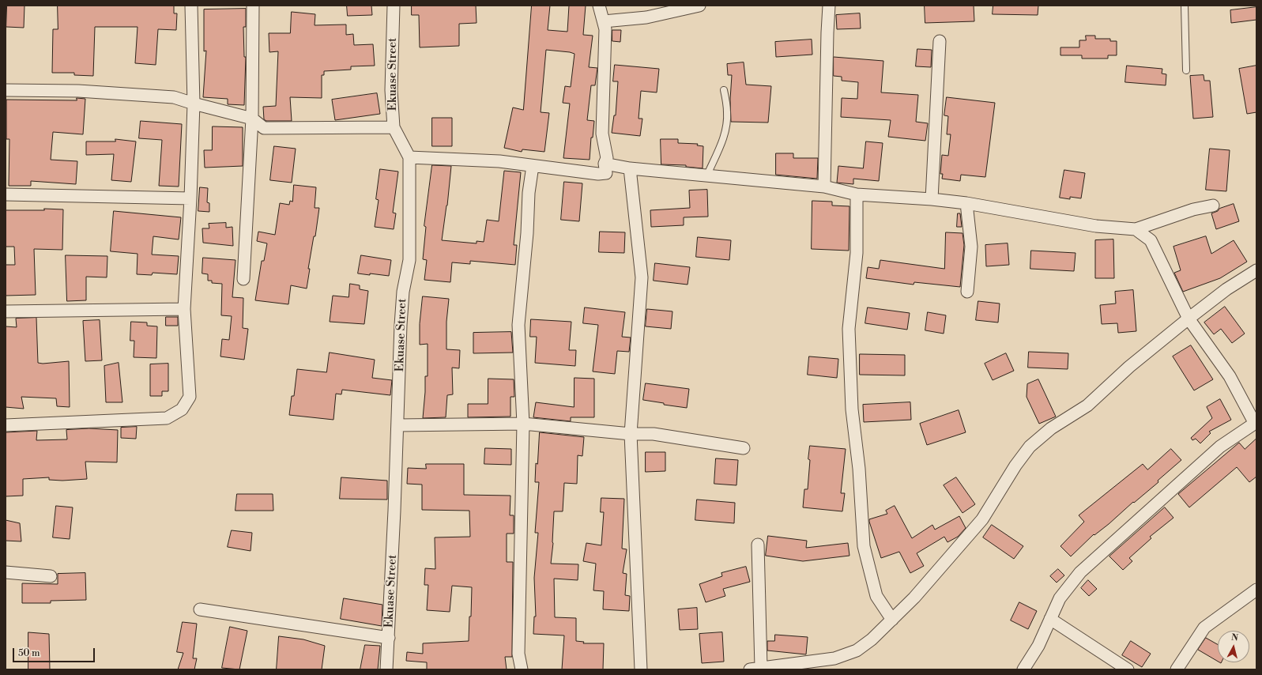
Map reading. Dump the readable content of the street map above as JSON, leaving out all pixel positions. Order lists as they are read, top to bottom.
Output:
{
  "streets": {
    "street": ["Ekuase Street"]
  },
  "scale_bar": "50 m",
  "north": "top"
}
